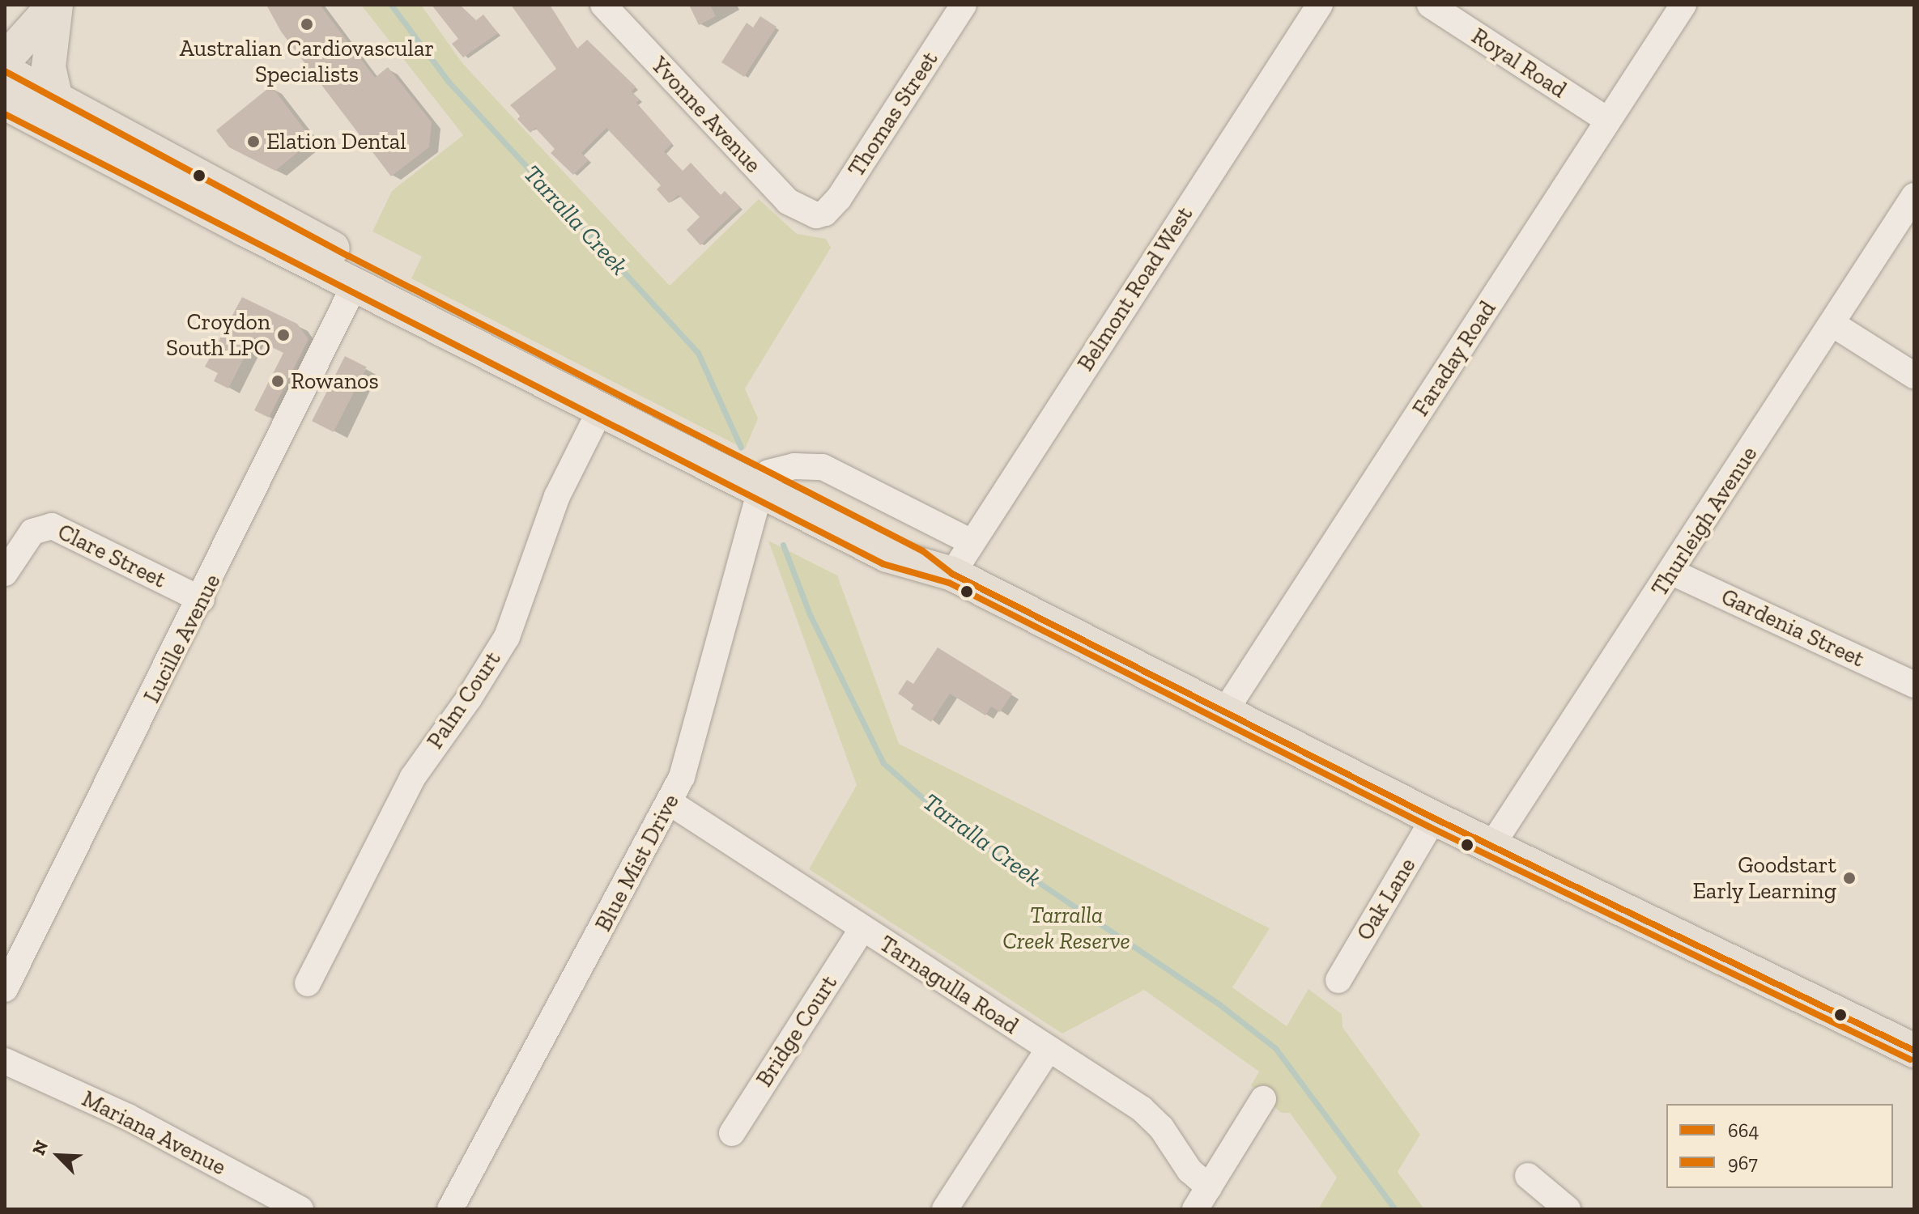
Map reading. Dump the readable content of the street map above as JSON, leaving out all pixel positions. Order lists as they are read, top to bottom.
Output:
{
  "streets": {
    "street": [
      "Royal Road",
      "Thomas Street",
      "Yvonne Avenue",
      "Belmont Road West",
      "Faraday Road",
      "Thurleigh Avenue",
      "Clare Street",
      "Gardenia Street",
      "Lucille Avenue",
      "Palm Court",
      "Blue Mist Drive",
      "Oak Lane",
      "Tarnagulla Road",
      "Bridge Court",
      "Mariana Avenue"
    ]
  },
  "crossings": [
    ["Royal Road", "Faraday Road"],
    ["Thomas Street", "Yvonne Avenue"],
    ["Thurleigh Avenue", "Gardenia Street"],
    ["Clare Street", "Lucille Avenue"],
    ["Blue Mist Drive", "Tarnagulla Road"],
    ["Tarnagulla Road", "Bridge Court"]
  ],
  "water": ["Tarralla Creek"],
  "parks": ["Tarralla Creek Reserve"],
  "places": [
    "Australian Cardiovascular Specialists",
    "Elation Dental",
    "Croydon South LPO",
    "Rowanos",
    "Goodstart Early Learning"
  ],
  "lines": ["transit line 664", "transit line 967"],
  "legend": ["664", "967"],
  "north": "top left"
}
